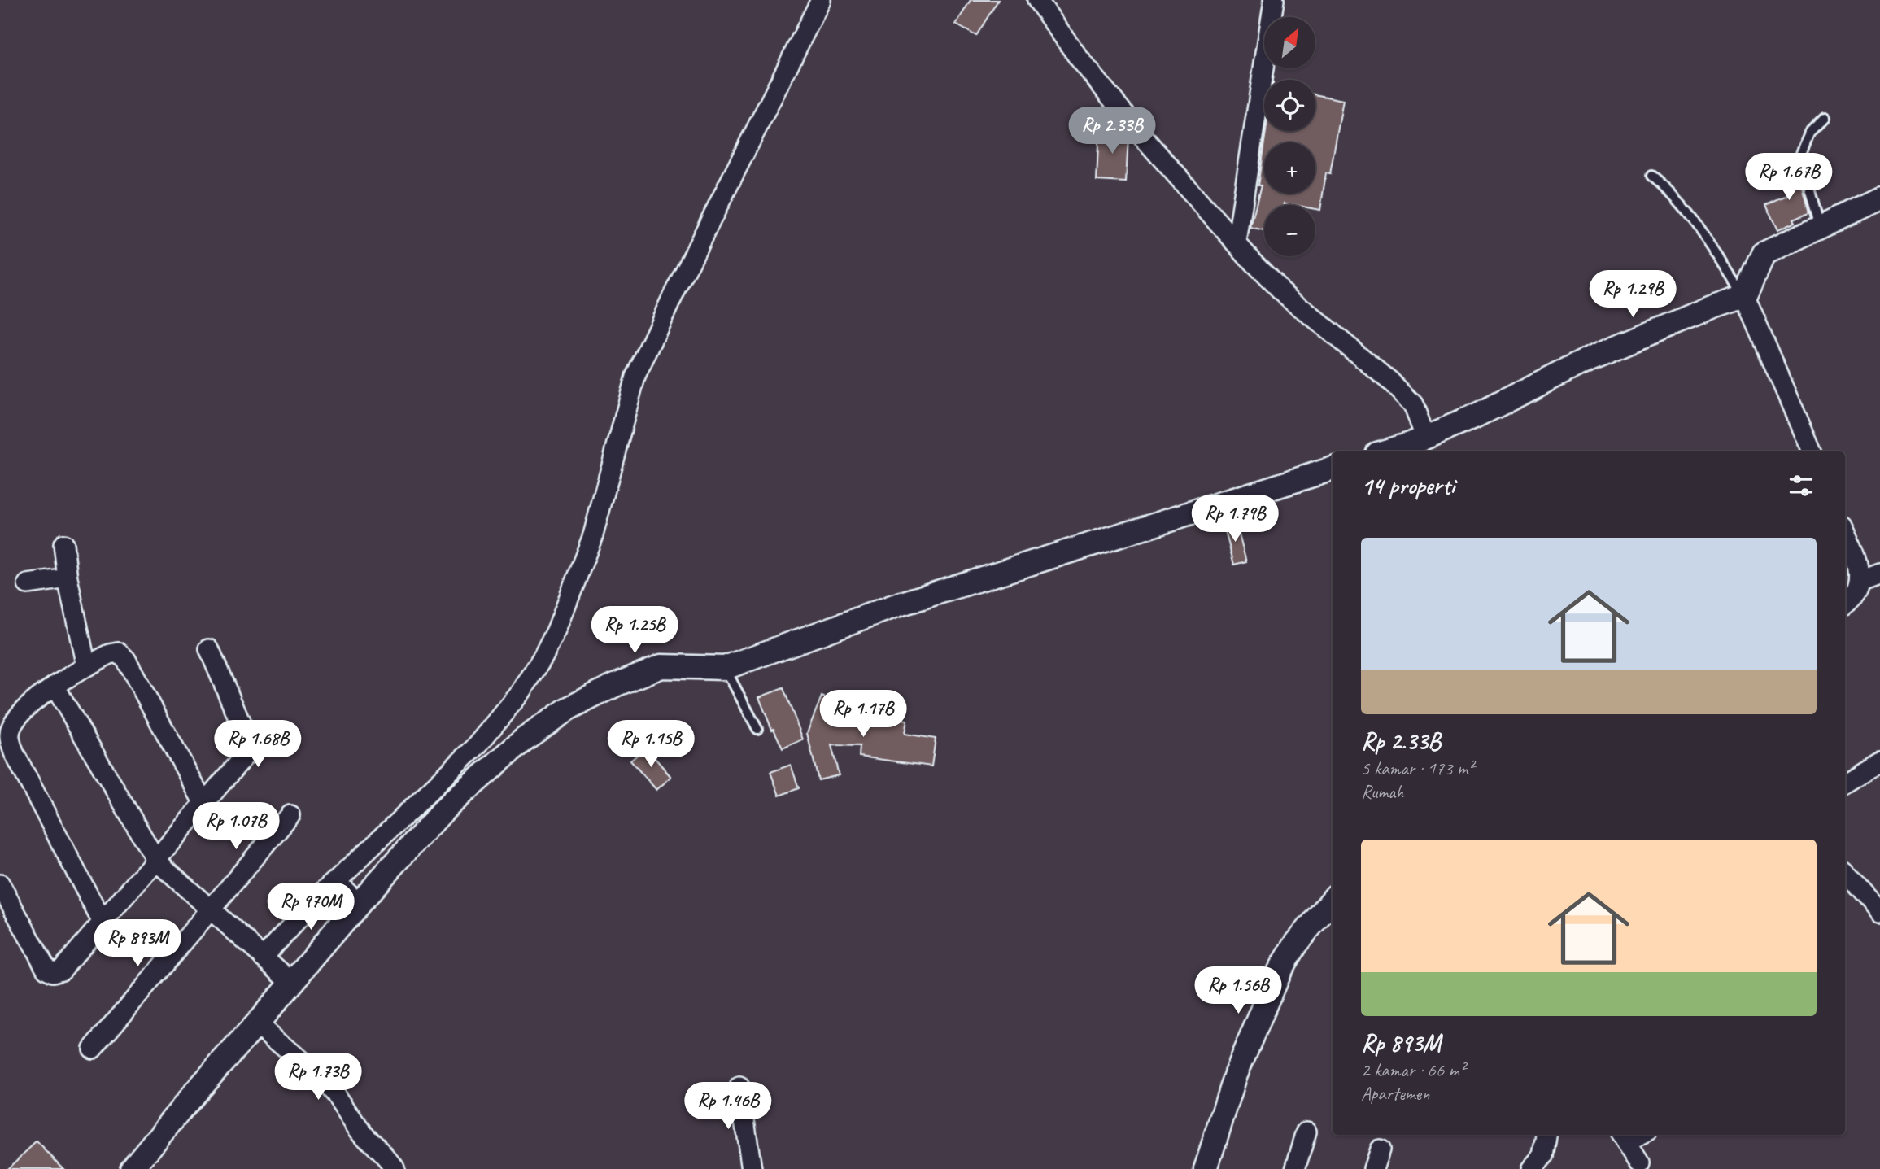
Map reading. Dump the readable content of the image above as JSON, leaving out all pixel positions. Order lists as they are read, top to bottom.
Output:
{
  "north": "top right",
  "page": {
    "map_buttons": ["+", "−"],
    "price": [
      "Rp 2.33B",
      "Rp 1.67B",
      "Rp 1.29B",
      "Rp 1.79B",
      "Rp 1.25B",
      "Rp 1.17B",
      "Rp 1.68B",
      "Rp 1.15B",
      "Rp 1.07B",
      "Rp 970M",
      "Rp 893M",
      "Rp 1.56B",
      "Rp 1.73B",
      "Rp 1.46B"
    ],
    "heading": "14 properti",
    "list": [
      {
        "name": "Rp 2.33B",
        "note": "5 kamar · 173 m² · Rumah"
      },
      {
        "name": "Rp 893M",
        "note": "2 kamar · 66 m² · Apartemen"
      }
    ]
  }
}
